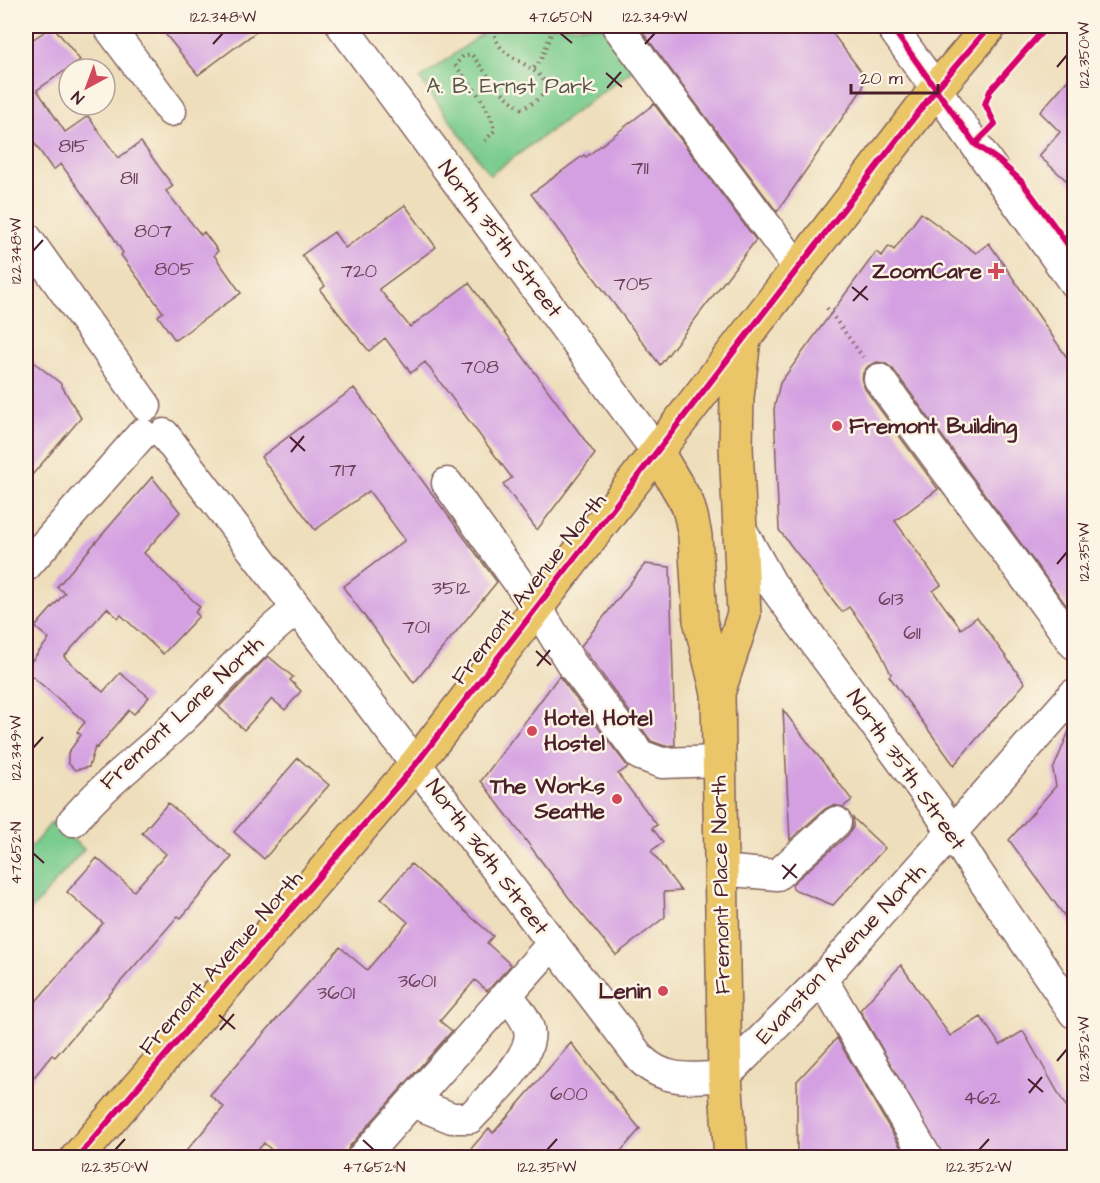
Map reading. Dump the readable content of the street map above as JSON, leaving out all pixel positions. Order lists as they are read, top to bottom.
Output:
{
  "streets": {
    "main road": ["Fremont Avenue North", "Fremont Place North"],
    "street": [
      "North 35th Street",
      "Fremont Lane North",
      "North 36th Street",
      "Evanston Avenue North"
    ]
  },
  "crossings": [
    ["North 35th Street", "Fremont Avenue North"],
    ["North 35th Street", "Fremont Place North"],
    ["North 35th Street", "Evanston Avenue North"],
    ["Fremont Avenue North", "North 36th Street"],
    ["Fremont Avenue North", "Fremont Place North"],
    ["Fremont Lane North", "North 36th Street"],
    ["North 36th Street", "Fremont Place North"],
    ["North 36th Street", "Evanston Avenue North"],
    ["Fremont Place North", "Evanston Avenue North"]
  ],
  "parks": ["A. B. Ernst Park"],
  "places": {
    "health": ["ZoomCare"],
    "other": [
      "Fremont Building",
      "Hotel Hotel Hostel",
      "The Works Seattle",
      "Lenin"
    ]
  },
  "house_numbers": [
    "815",
    "711",
    "811",
    "807",
    "805",
    "720",
    "705",
    "708",
    "717",
    "3512",
    "613",
    "701",
    "611",
    "3601",
    "3601",
    "600",
    "462"
  ],
  "scale_bar": "20 m",
  "north": "bottom left",
  "coordinates": [
    "122.348°W",
    "47.650°N",
    "122.349°W",
    "122.350°W",
    "122.351°W",
    "47.652°N",
    "122.352°W"
  ]
}
